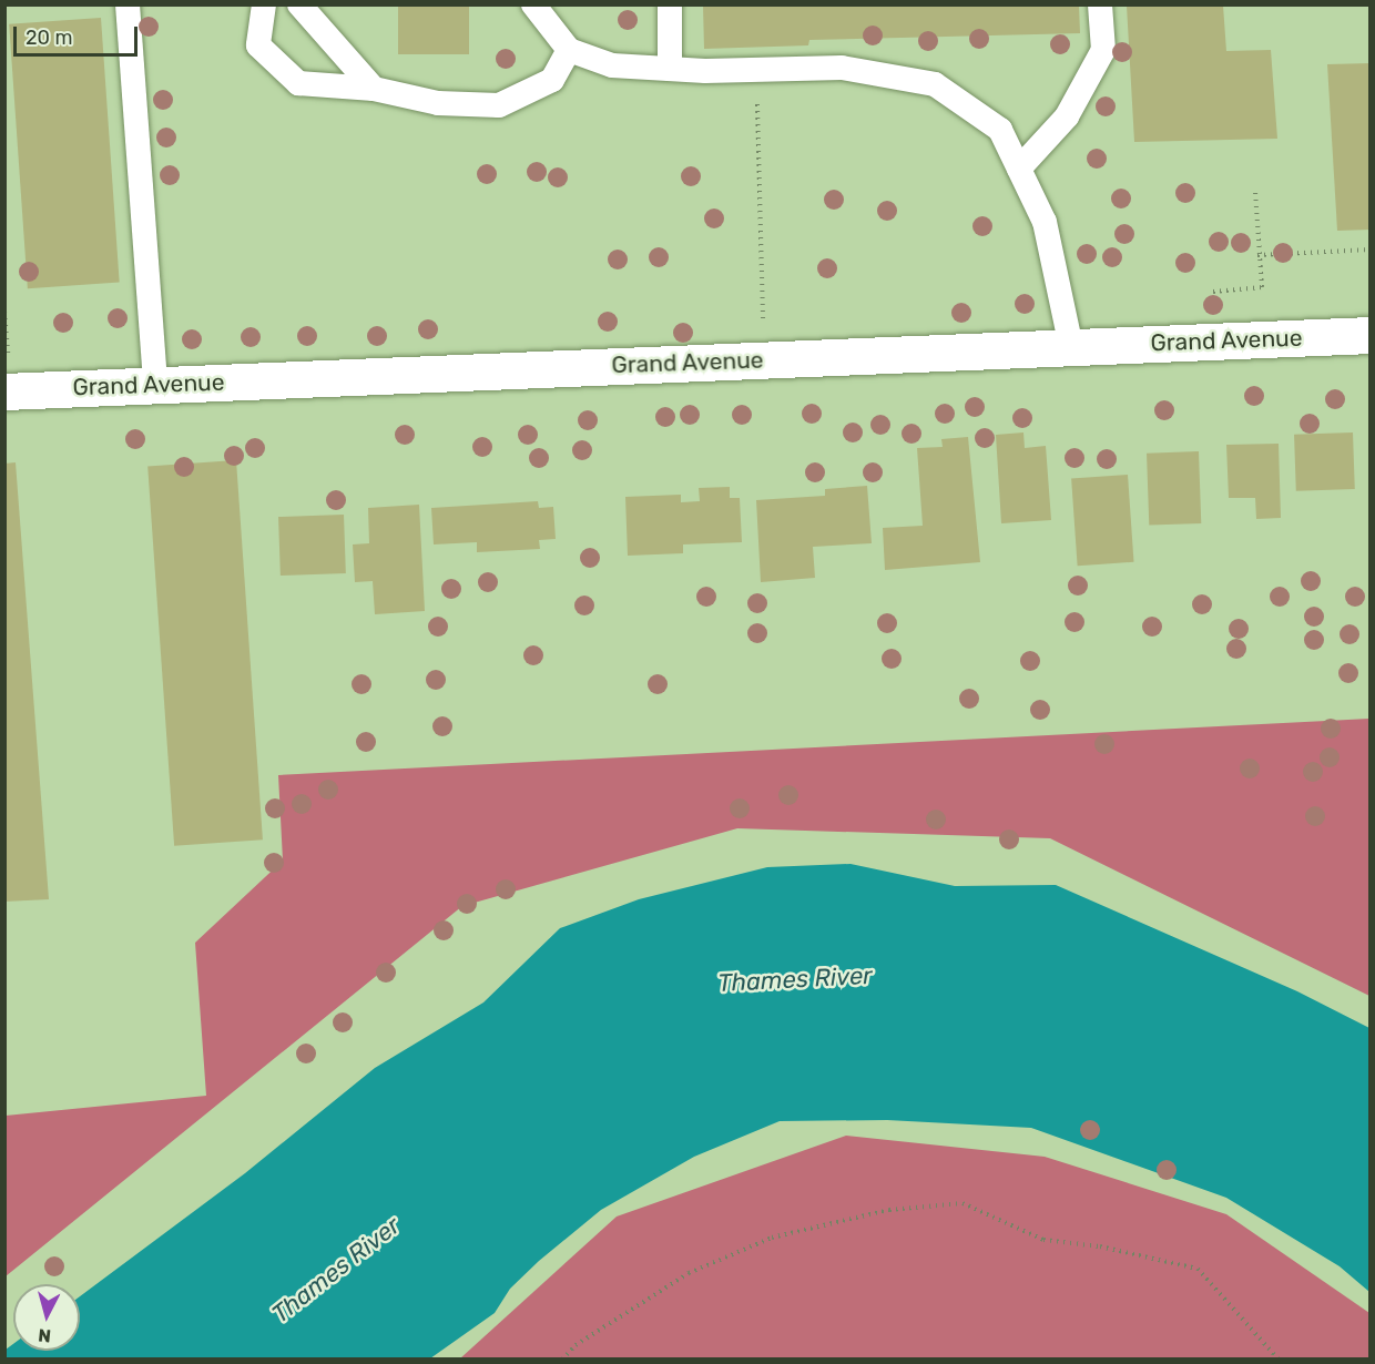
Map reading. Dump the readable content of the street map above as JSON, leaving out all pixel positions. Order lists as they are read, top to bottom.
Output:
{
  "streets": {
    "street": ["Grand Avenue"]
  },
  "water": ["Thames River"],
  "scale_bar": "20 m",
  "north": "bottom"
}
